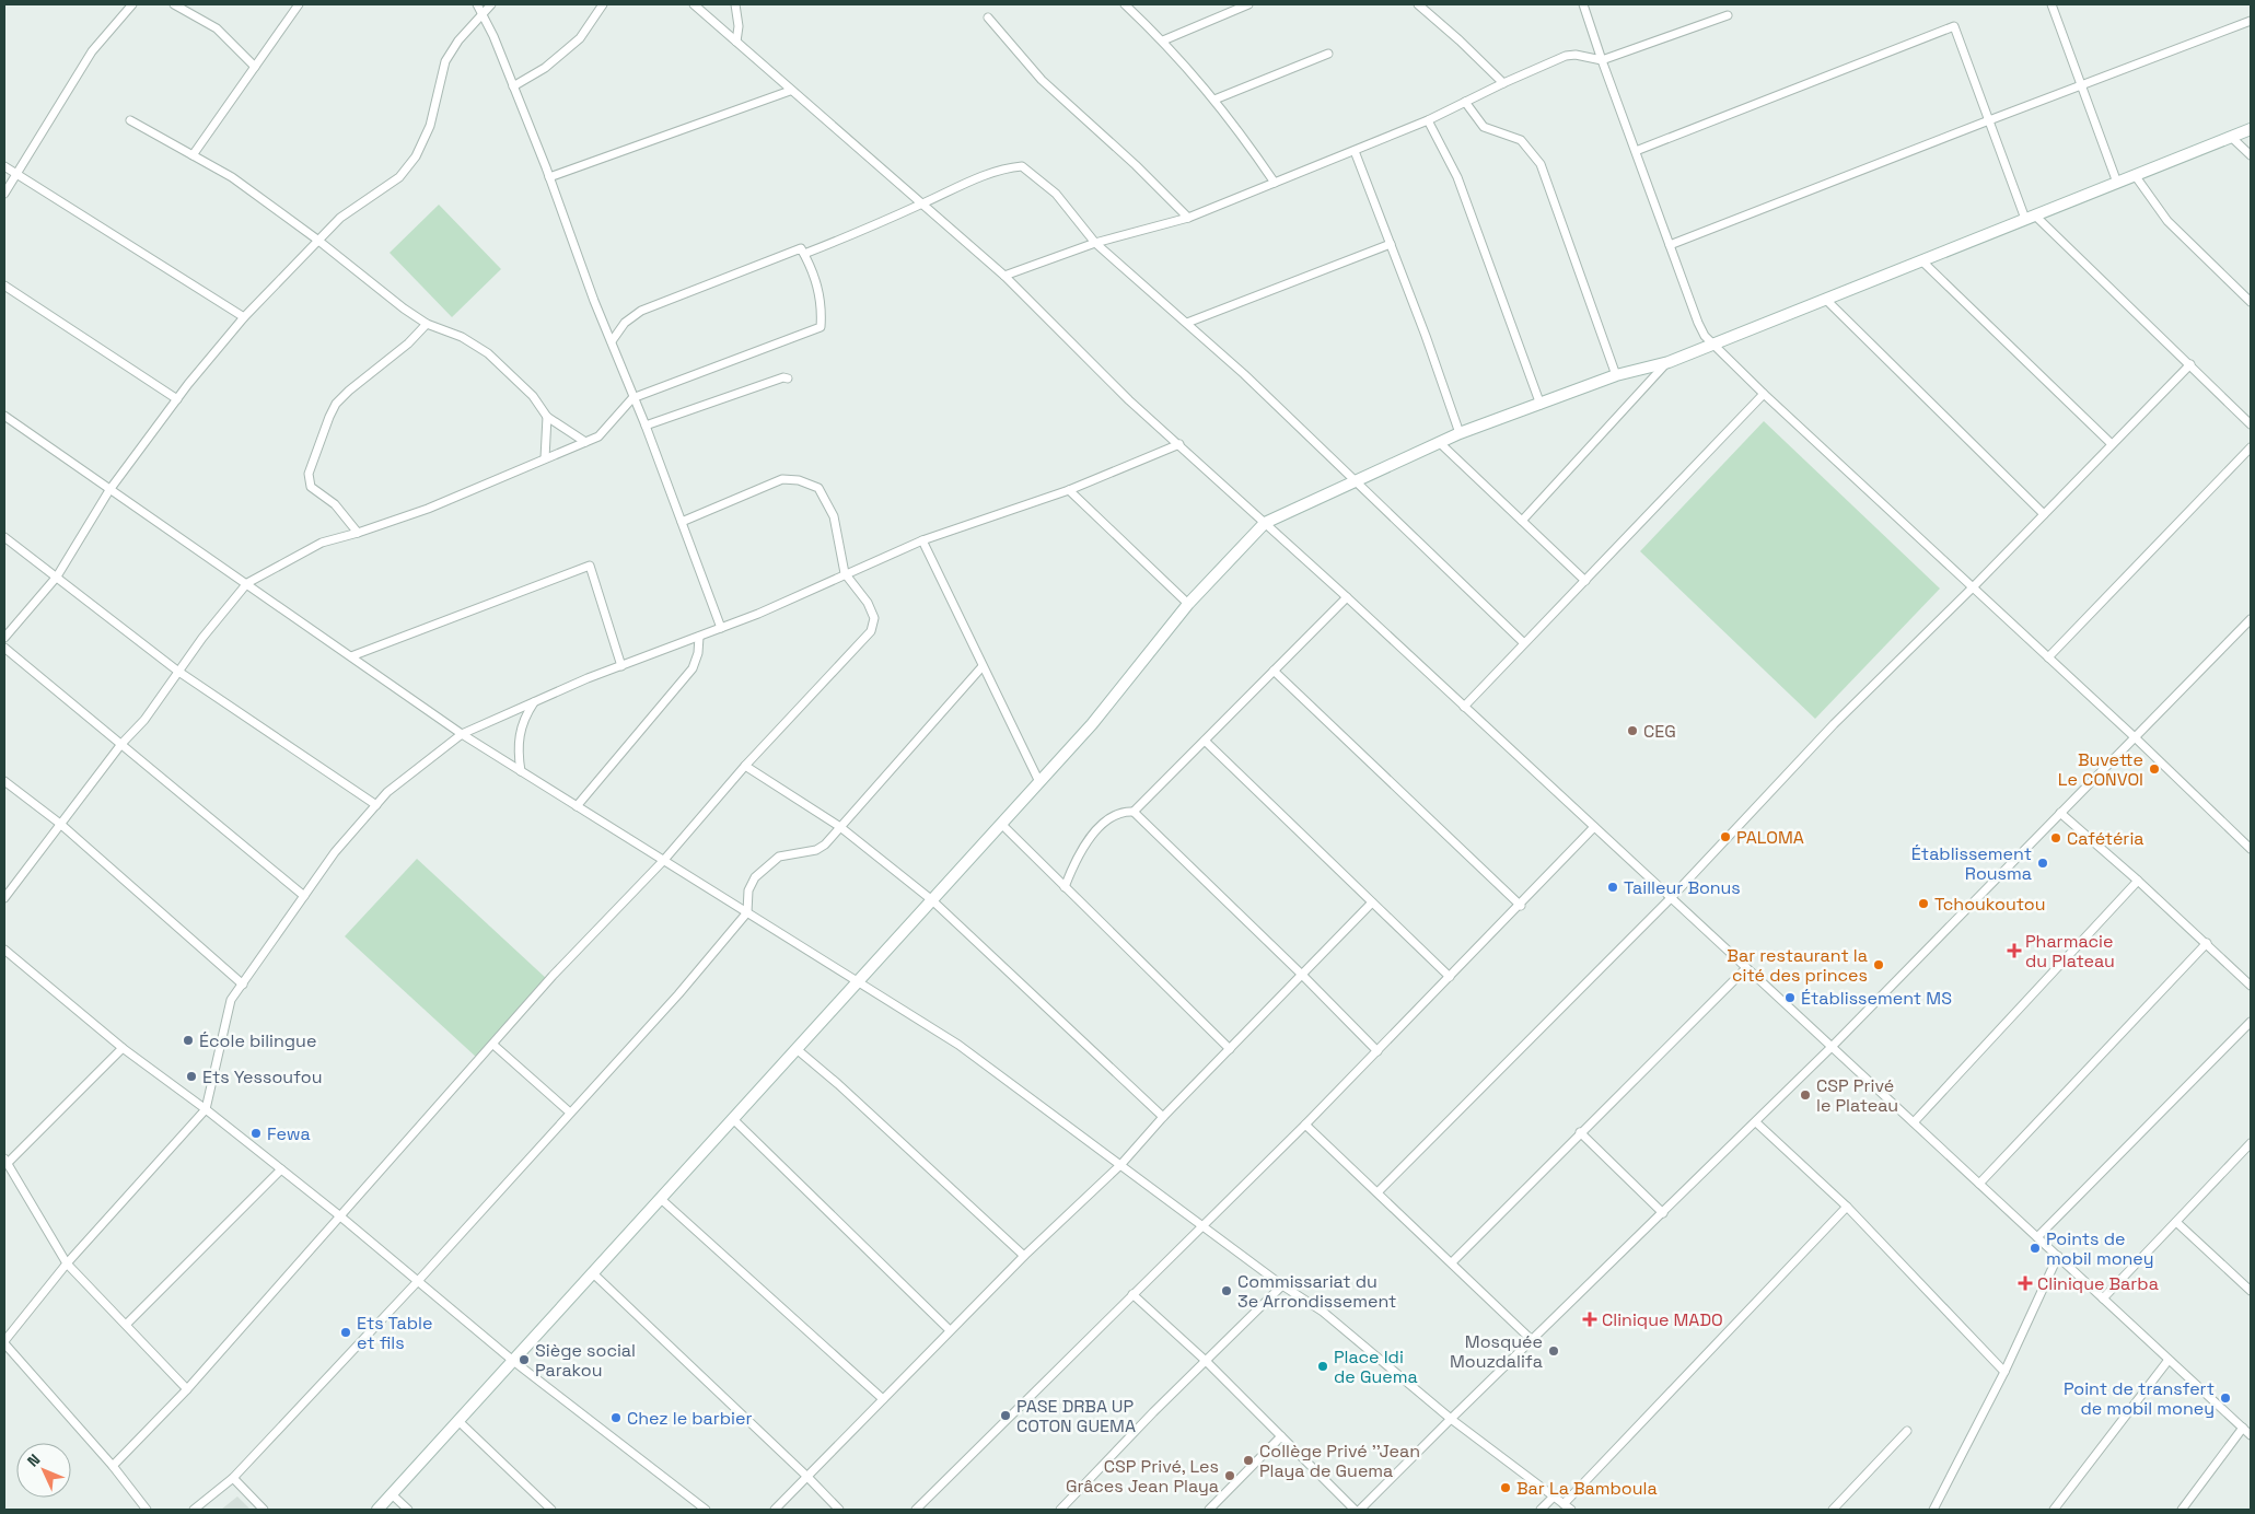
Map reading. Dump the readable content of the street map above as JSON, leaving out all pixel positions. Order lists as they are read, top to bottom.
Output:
{
  "places": {
    "other": [
      "CEG",
      "Buvette Le CONVOI",
      "PALOMA",
      "Cafétéria",
      "Établissement Rousma",
      "Tailleur Bonus",
      "Tchoukoutou",
      "Bar restaurant la cité des princes",
      "Établissement MS",
      "École bilingue",
      "Ets Yessoufou",
      "CSP Privé le Plateau",
      "Fewa",
      "Points de mobil money",
      "Commissariat du 3e Arrondissement",
      "Ets Table et fils",
      "Mosquée Mouzdalifa",
      "Siège social Parakou",
      "Place Idi de Guema",
      "Point de transfert de mobil money",
      "PASE DRBA UP COTON GUEMA",
      "Chez le barbier",
      "Collège Privé ''Jean Playa de Guema",
      "CSP Privé, Les Grâces Jean Playa",
      "Bar La Bamboula"
    ],
    "health": ["Pharmacie du Plateau", "Clinique Barba", "Clinique MADO"]
  },
  "north": "top left"
}
